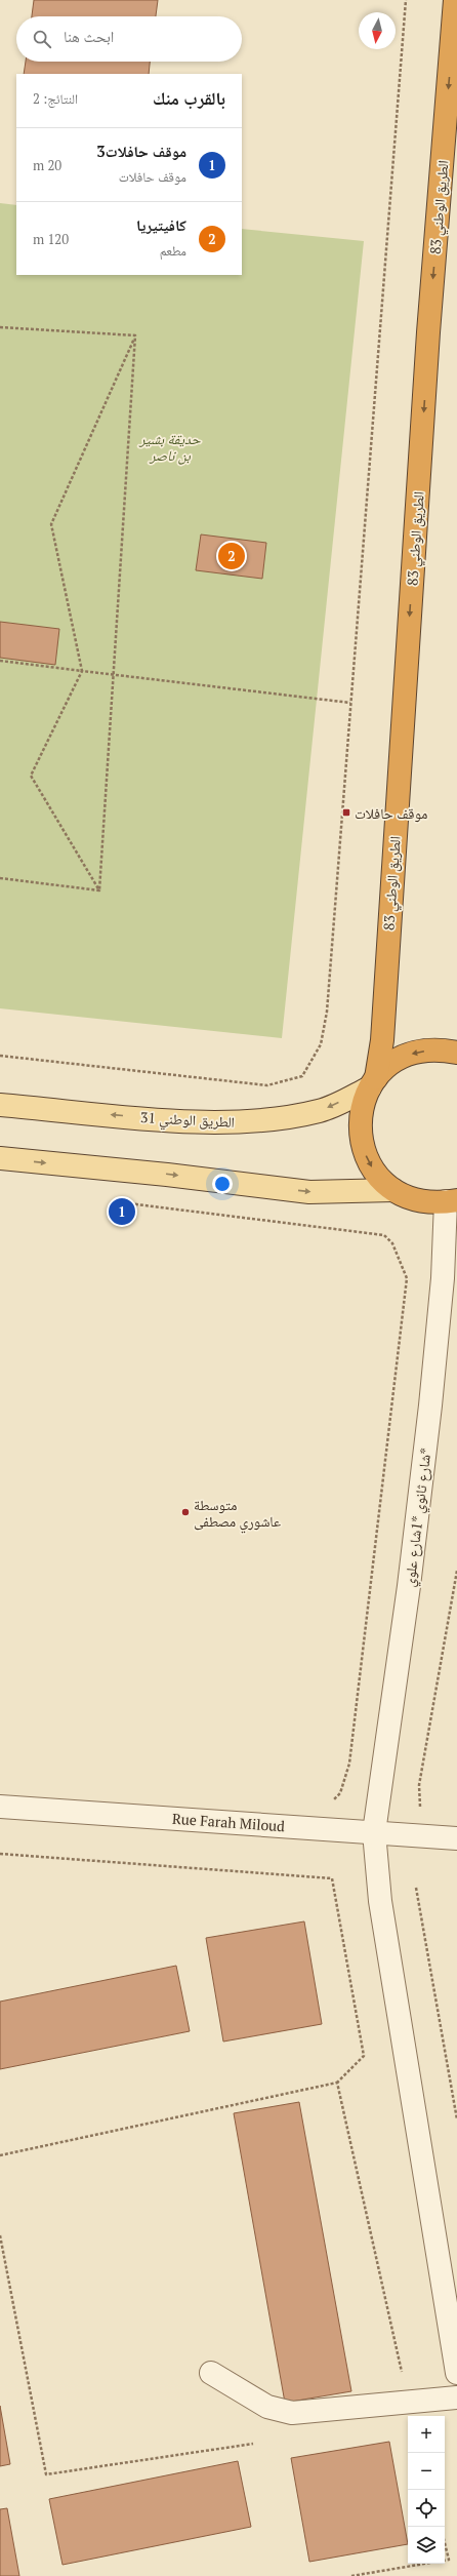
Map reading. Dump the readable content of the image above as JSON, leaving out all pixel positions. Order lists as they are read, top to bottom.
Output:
{
  "streets": {
    "highway": ["الطريق الوطني 83"],
    "main road": ["الطريق الوطني 31"],
    "street": ["شارع ثانوي *1شارع علوي*", "Rue Farah Miloud"]
  },
  "crossings": [
    ["الطريق الوطني 83", "الطريق الوطني 31"],
    ["شارع ثانوي *1شارع علوي*", "Rue Farah Miloud"]
  ],
  "one_way": ["الطريق الوطني 83"],
  "parks": ["حديقة بشير بن ناصر"],
  "places": {
    "transit": ["موقف حافلات"],
    "other": ["متوسطة عاشوري مصطفى"]
  },
  "north": "bottom",
  "page": {
    "search": "ابحث هنا",
    "heading": ["بالقرب منك", "النتائج: 2"],
    "list": [
      {
        "mark": "1",
        "name": "موقف حافلات3",
        "note": "موقف حافلات",
        "value": "20 m"
      },
      {
        "mark": "2",
        "name": "كافيتيريا",
        "note": "مطعم",
        "value": "120 m"
      }
    ],
    "pins": ["2", "1"],
    "map_buttons": ["+", "−"]
  }
}
